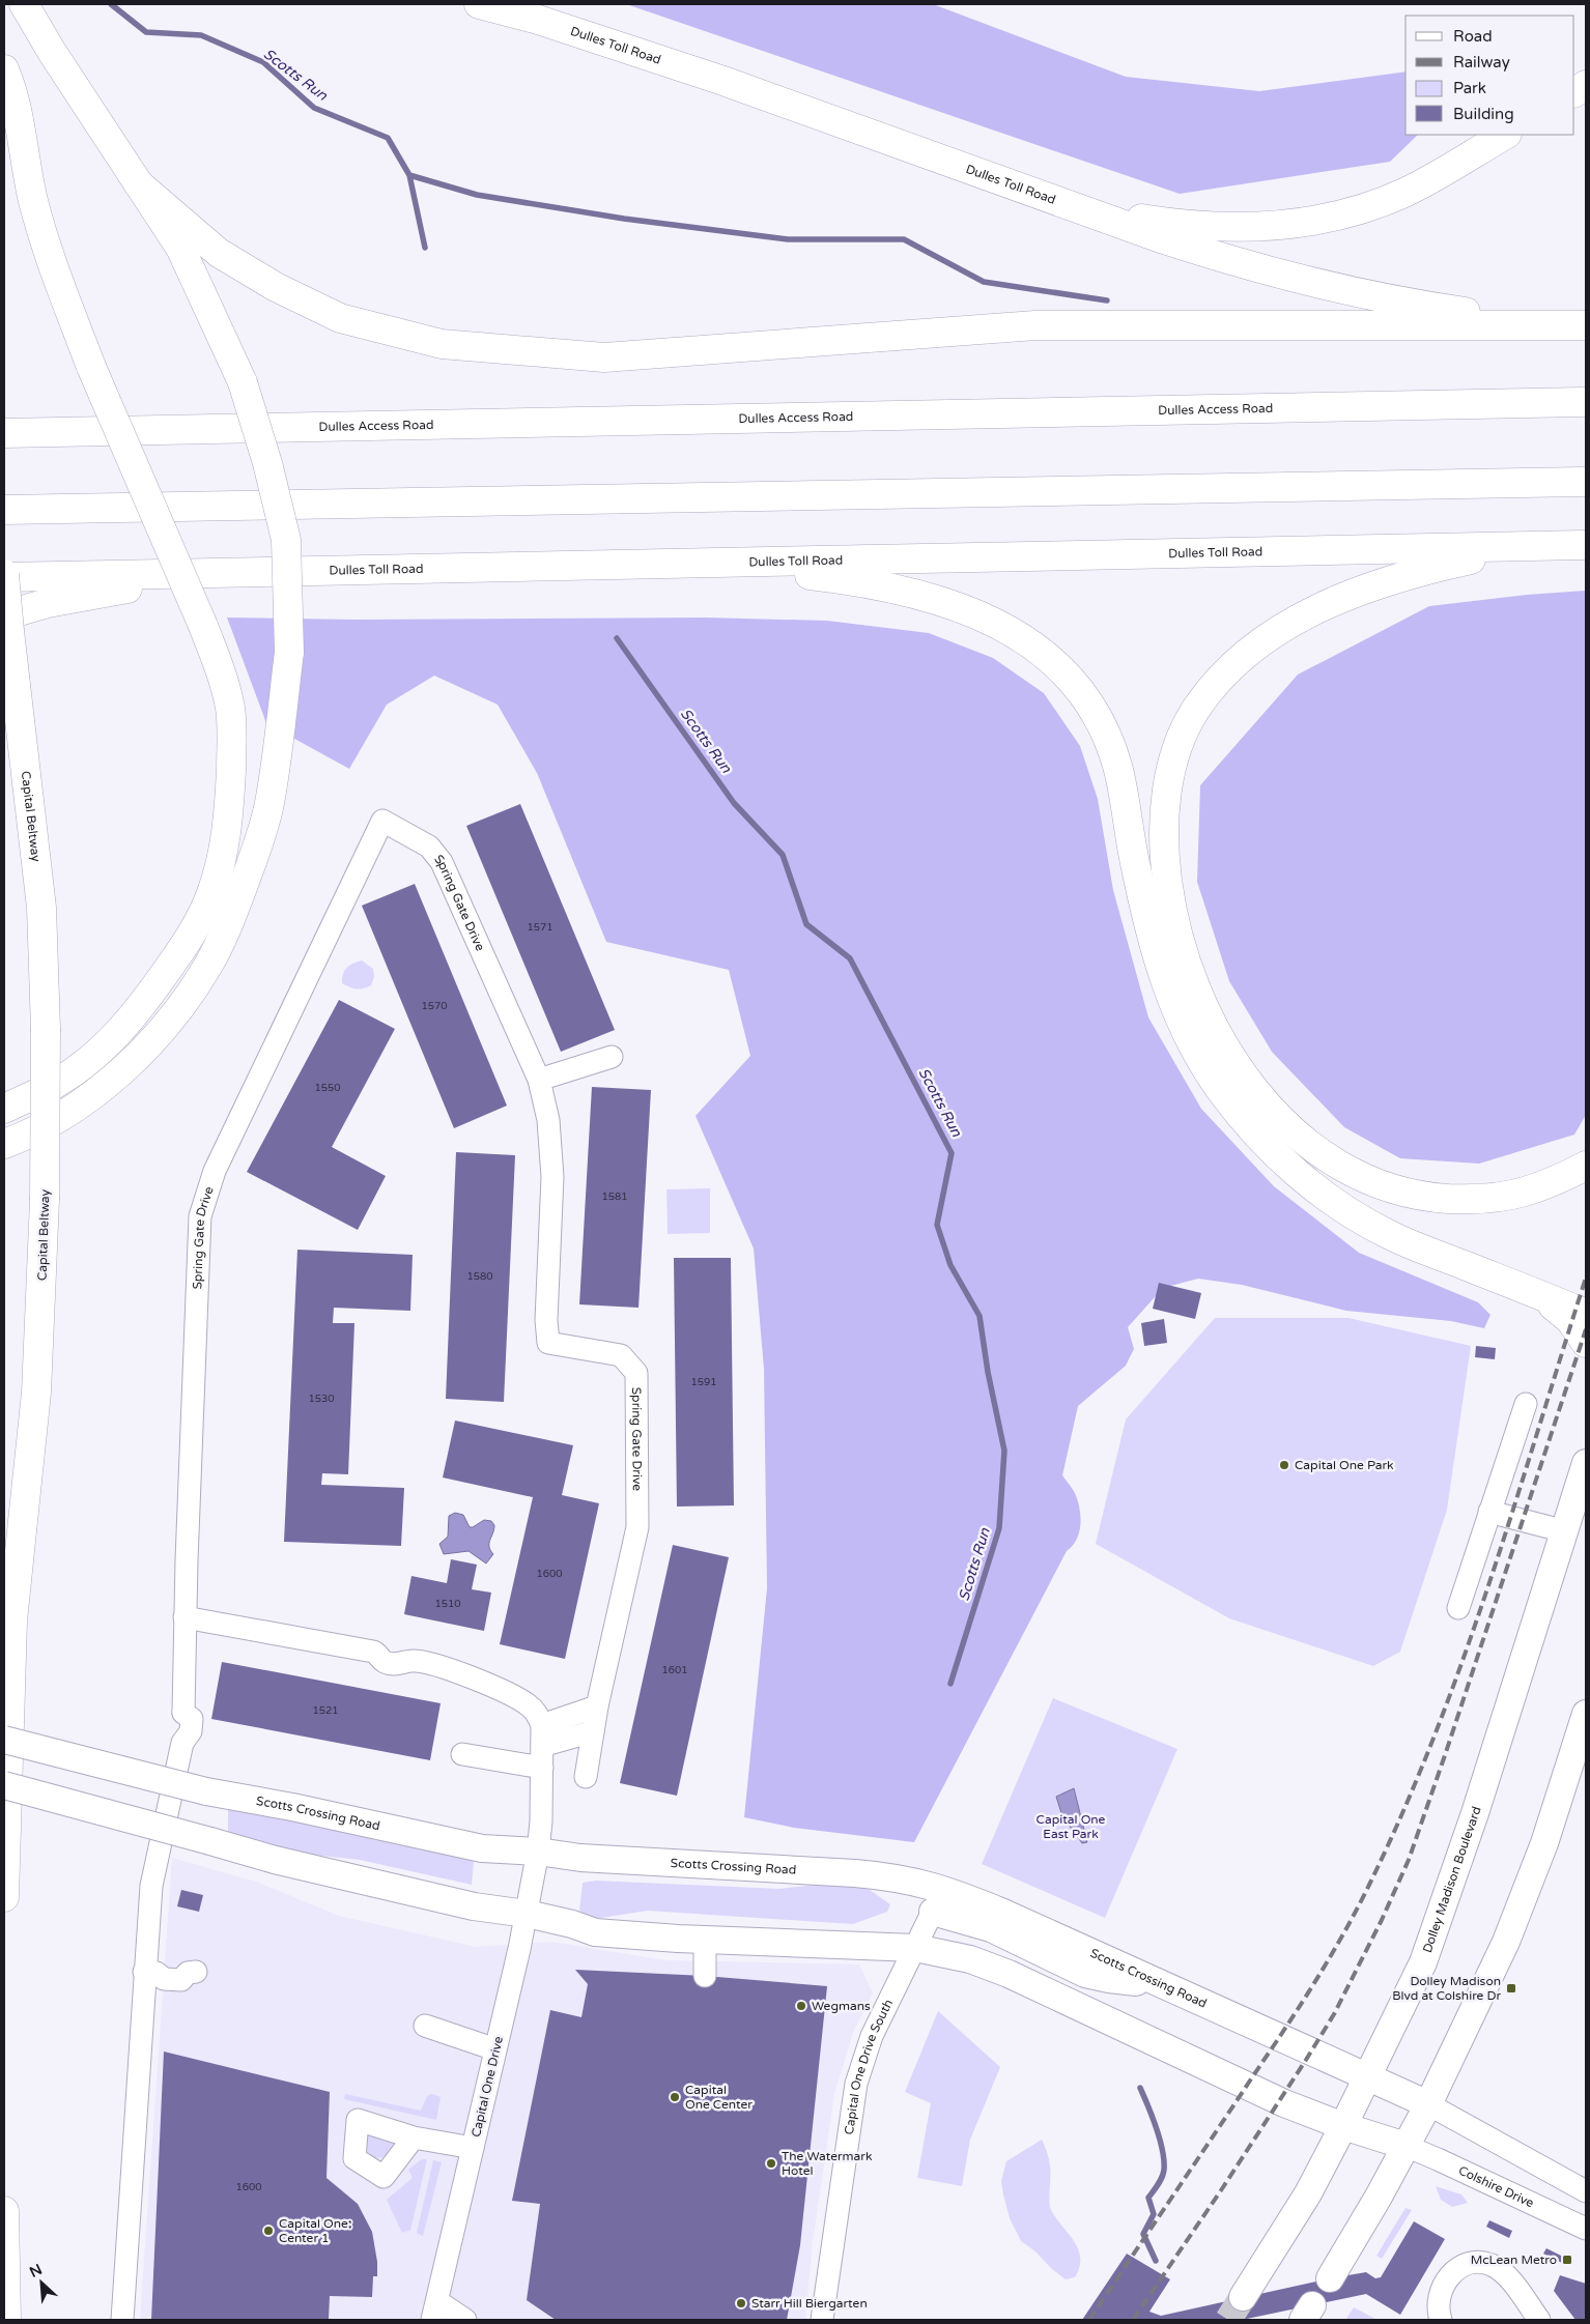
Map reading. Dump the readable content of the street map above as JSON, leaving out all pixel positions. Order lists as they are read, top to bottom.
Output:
{
  "streets": {
    "highway": ["Dulles Toll Road", "Dulles Access Road", "Capital Beltway"],
    "main road": ["Scotts Crossing Road", "Dolley Madison Boulevard"],
    "street": [
      "Spring Gate Drive",
      "Capital One Drive South",
      "Capital One Drive",
      "Colshire Drive"
    ]
  },
  "crossings": [
    ["Dulles Toll Road", "Capital Beltway"],
    ["Scotts Crossing Road", "Dolley Madison Boulevard"],
    ["Scotts Crossing Road", "Capital One Drive South"],
    ["Scotts Crossing Road", "Capital One Drive"]
  ],
  "water": ["Scotts Run"],
  "parks": ["Capital One East Park"],
  "places": {
    "other": [
      "Capital One Park",
      "Wegmans",
      "Capital One Center",
      "The Watermark Hotel",
      "Capital One: Center 1",
      "Starr Hill Biergarten"
    ],
    "transit": ["Dolley Madison Blvd at Colshire Dr", "McLean Metro"]
  },
  "house_numbers": [
    "1571",
    "1570",
    "1550",
    "1581",
    "1580",
    "1591",
    "1530",
    "1600",
    "1510",
    "1601",
    "1521",
    "1600"
  ],
  "legend": [
    "Road",
    "Railway",
    "Park",
    "Building"
  ],
  "north": "top left"
}
